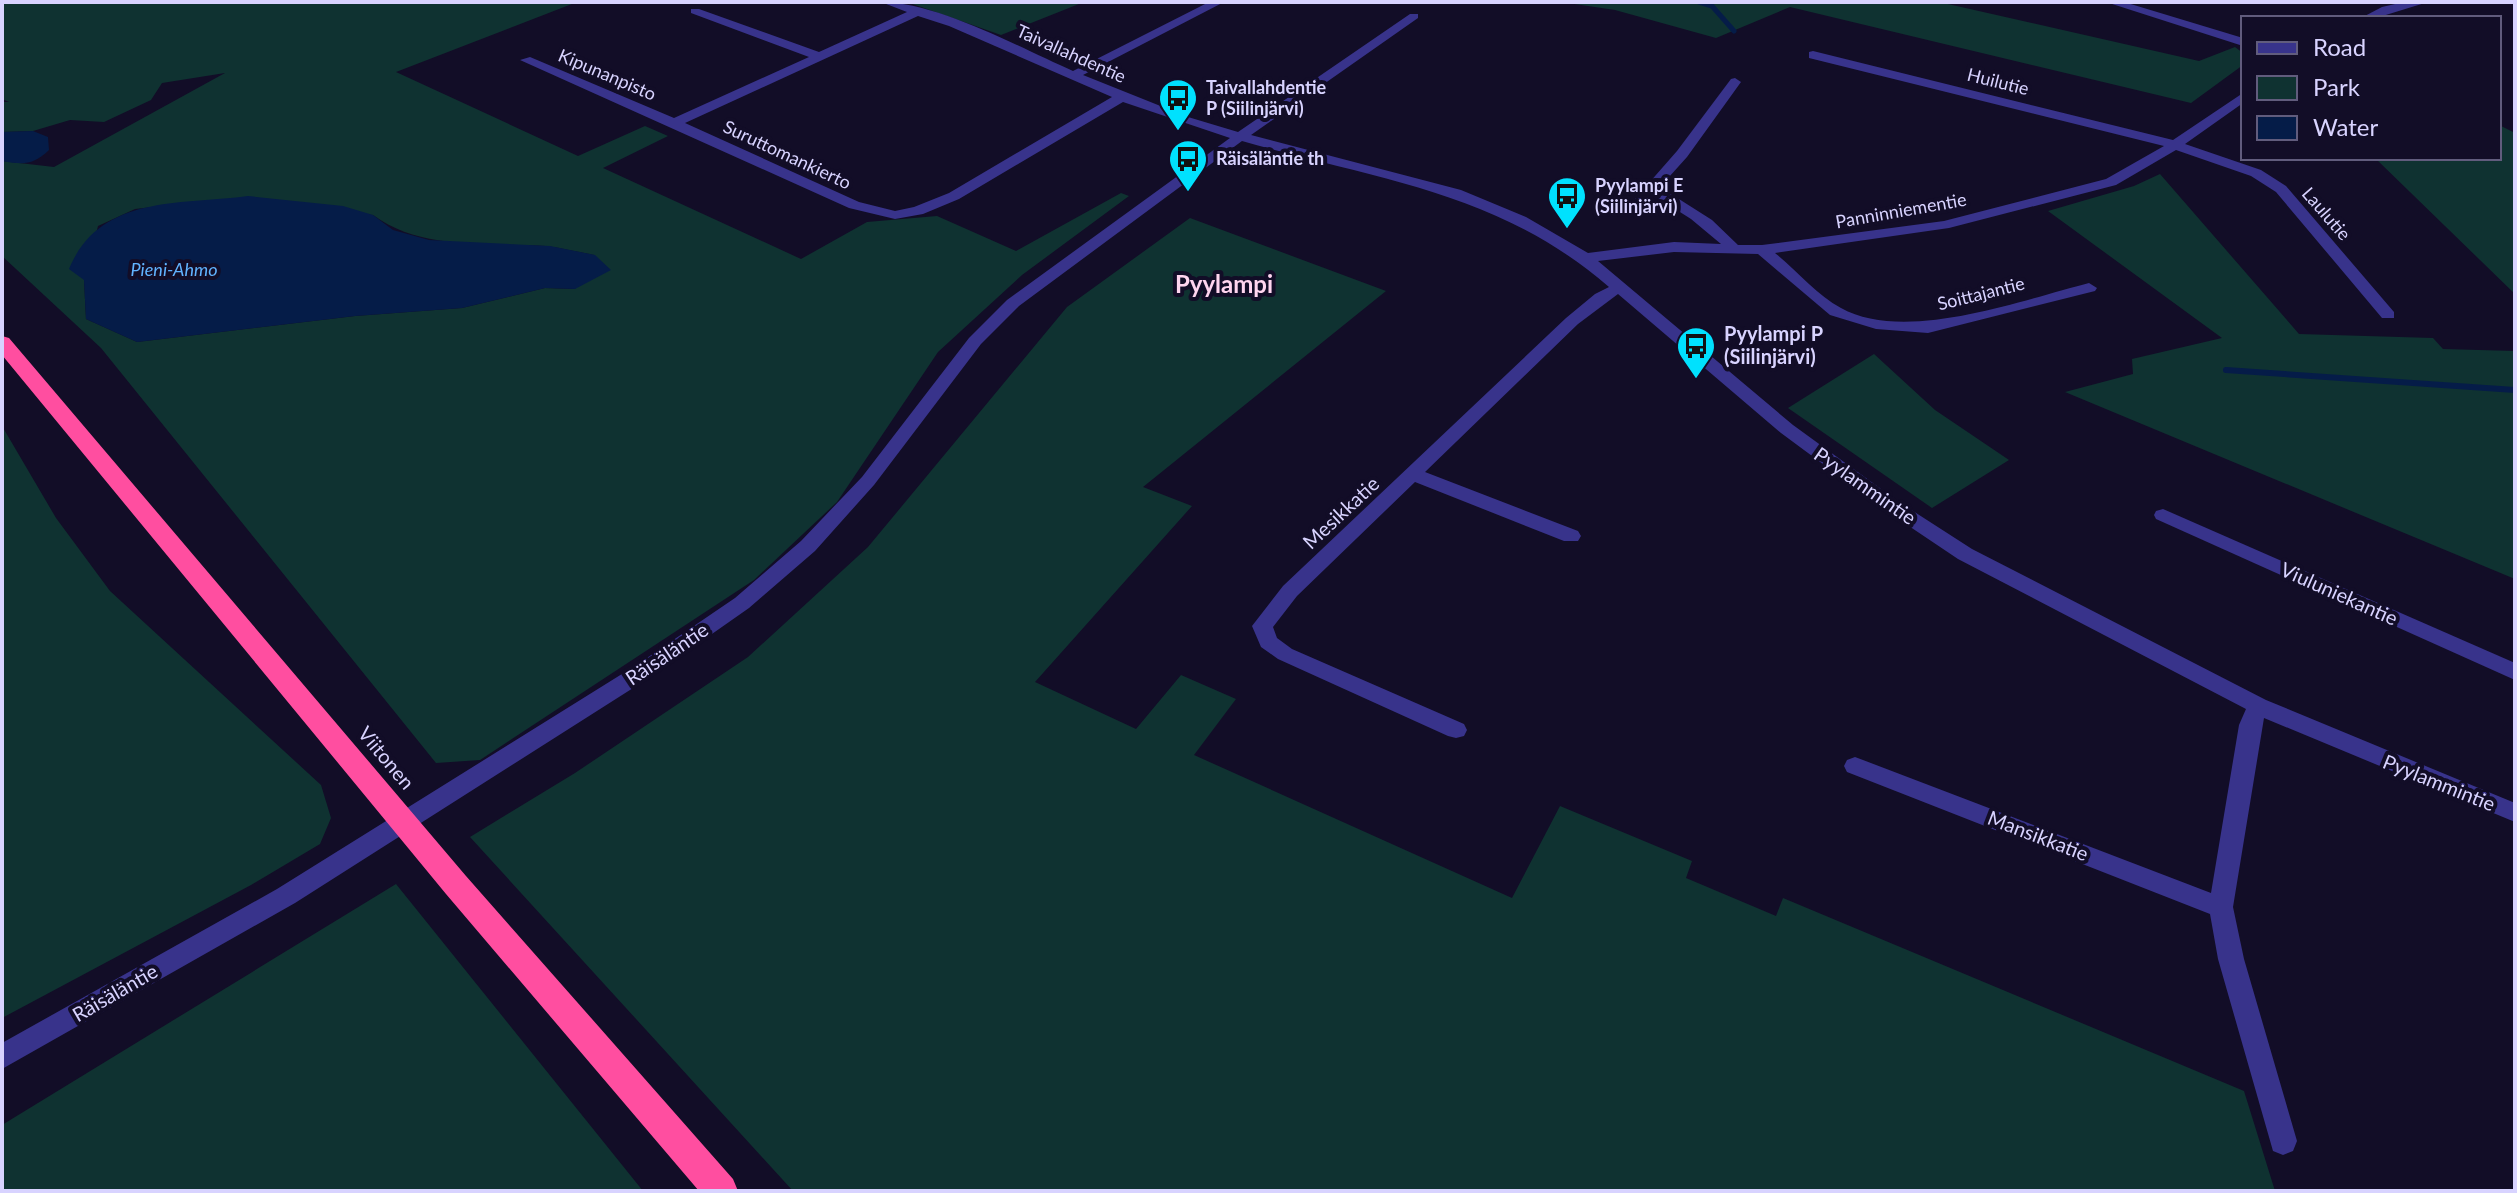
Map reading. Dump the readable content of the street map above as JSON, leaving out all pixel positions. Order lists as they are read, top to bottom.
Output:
{
  "streets": {
    "highway": ["Viitonen"],
    "street": [
      "Taivallahdentie",
      "Kipunanpisto",
      "Huilutie",
      "Suruttomankierto",
      "Panninniementie",
      "Laulutie",
      "Soittajantie",
      "Pyylammintie",
      "Mesikkatie",
      "Viuluniekantie",
      "Räisäläntie",
      "Mansikkatie"
    ]
  },
  "crossings": [
    ["Taivallahdentie", "Suruttomankierto"],
    ["Taivallahdentie", "Pyylammintie"],
    ["Taivallahdentie", "Räisäläntie"],
    ["Kipunanpisto", "Suruttomankierto"],
    ["Huilutie", "Panninniementie"],
    ["Huilutie", "Laulutie"],
    ["Panninniementie", "Laulutie"],
    ["Panninniementie", "Soittajantie"],
    ["Panninniementie", "Pyylammintie"],
    ["Pyylammintie", "Mesikkatie"],
    ["Pyylammintie", "Räisäläntie"]
  ],
  "districts": ["Pyylampi"],
  "water": ["Pieni-Ahmo"],
  "places": {
    "bus stop": [
      "Taivallahdentie P (Siilinjärvi)",
      "Räisäläntie th",
      "Pyylampi E (Siilinjärvi)",
      "Pyylampi P (Siilinjärvi)"
    ]
  },
  "legend": ["Road", "Park", "Water"]
}
